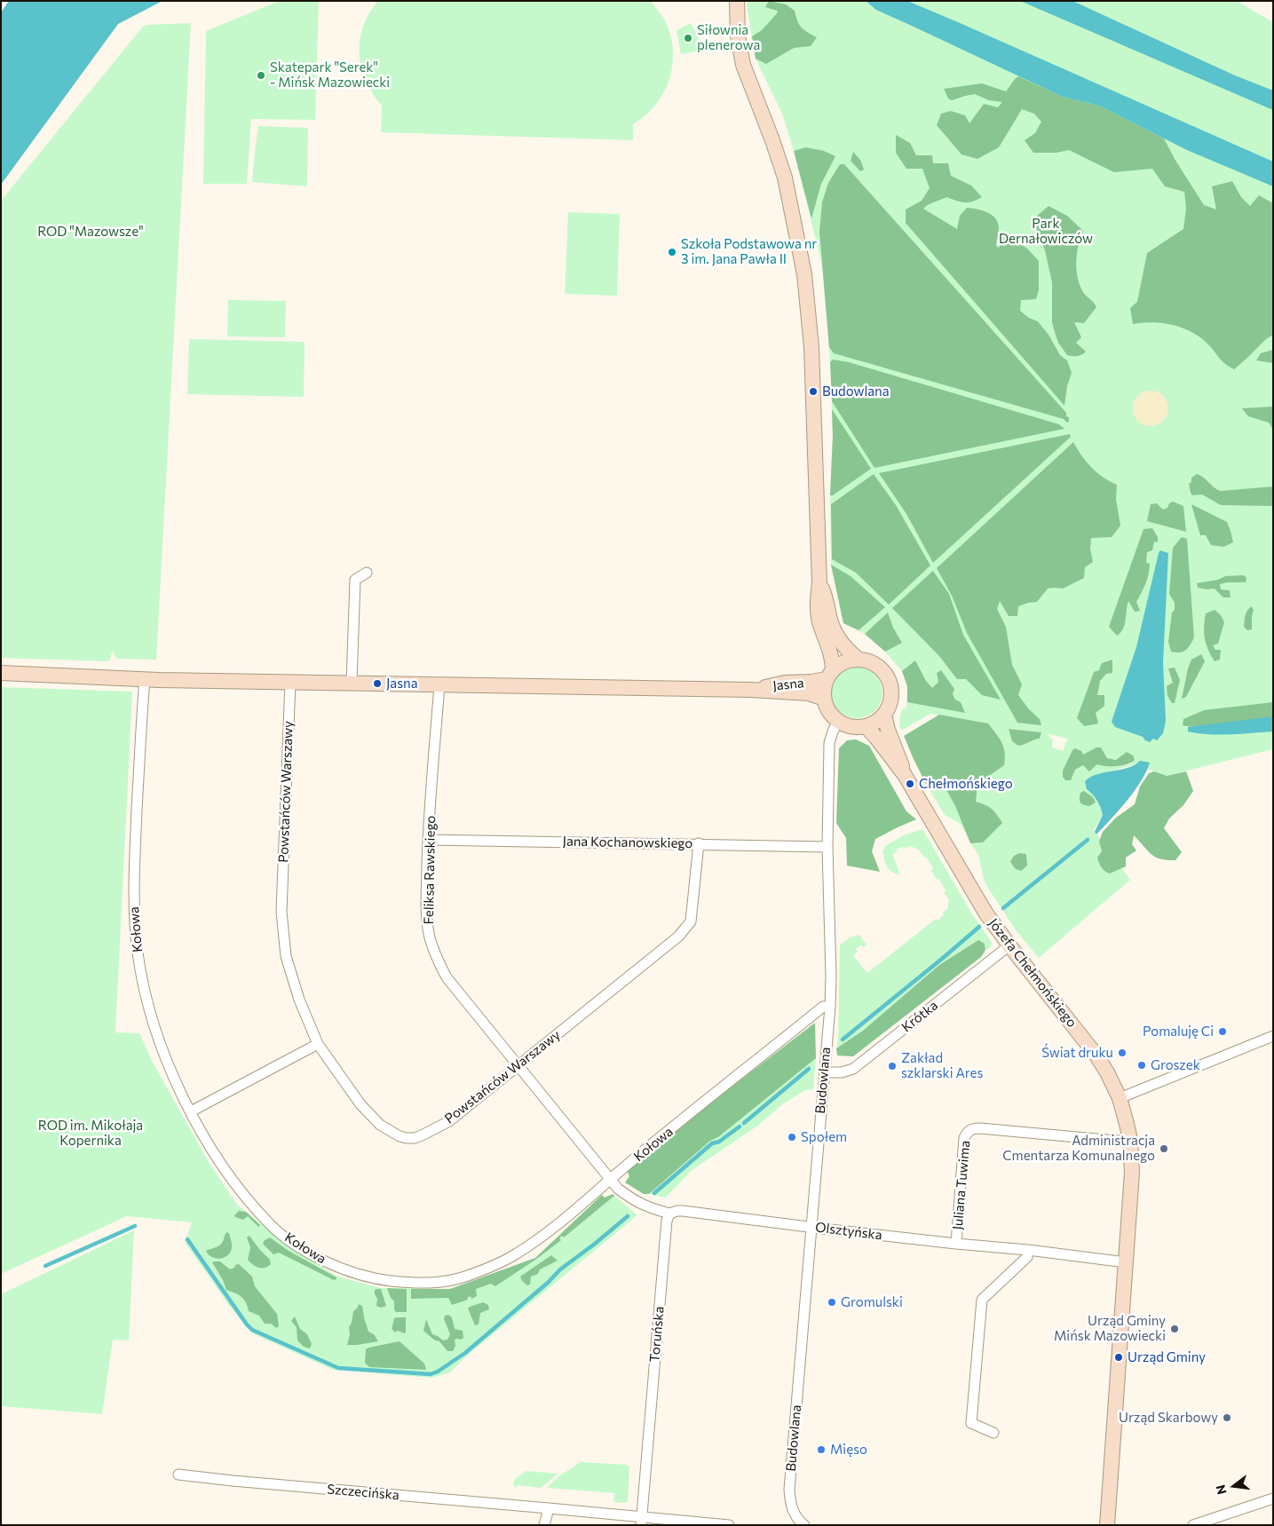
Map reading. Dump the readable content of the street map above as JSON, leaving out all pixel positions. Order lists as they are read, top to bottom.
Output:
{
  "streets": {
    "street": [
      "Jasna",
      "Powstańców Warszawy",
      "Jana Kochanowskiego",
      "Feliksa Rawskiego",
      "Kołowa",
      "Józefa Chełmońskiego",
      "Krótka",
      "Budowlana",
      "Juliana Tuwima",
      "Olsztyńska",
      "Toruńska",
      "Szczecińska"
    ]
  },
  "crossings": [
    ["Jasna", "Powstańców Warszawy"],
    ["Jasna", "Feliksa Rawskiego"],
    ["Jasna", "Kołowa"],
    ["Jasna", "Józefa Chełmońskiego"],
    ["Jasna", "Budowlana"],
    ["Powstańców Warszawy", "Jana Kochanowskiego"],
    ["Powstańców Warszawy", "Feliksa Rawskiego"],
    ["Jana Kochanowskiego", "Feliksa Rawskiego"],
    ["Jana Kochanowskiego", "Budowlana"],
    ["Feliksa Rawskiego", "Kołowa"],
    ["Kołowa", "Budowlana"],
    ["Józefa Chełmońskiego", "Krótka"],
    ["Józefa Chełmońskiego", "Budowlana"],
    ["Józefa Chełmońskiego", "Juliana Tuwima"],
    ["Józefa Chełmońskiego", "Olsztyńska"],
    ["Krótka", "Budowlana"],
    ["Budowlana", "Olsztyńska"],
    ["Juliana Tuwima", "Olsztyńska"],
    ["Olsztyńska", "Toruńska"],
    ["Toruńska", "Szczecińska"]
  ],
  "parks": ["Park Dernałowiczów", "ROD \"Mazowsze\"", "ROD im. Mikołaja Kopernika"],
  "places": [
    "Siłownia plenerowa",
    "Skatepark \"Serek\" - Mińsk Mazowiecki",
    "Szkoła Podstawowa nr 3 im. Jana Pawła II",
    "Budowlana",
    "Jasna",
    "Chełmońskiego",
    "Pomaluję Ci",
    "Świat druku",
    "Groszek",
    "Zakład szklarski Ares",
    "Społem",
    "Administracja Cmentarza Komunalnego",
    "Gromulski",
    "Urząd Gminy Mińsk Mazowiecki",
    "Urząd Gminy",
    "Urząd Skarbowy",
    "Mięso"
  ],
  "north": "left"
}
